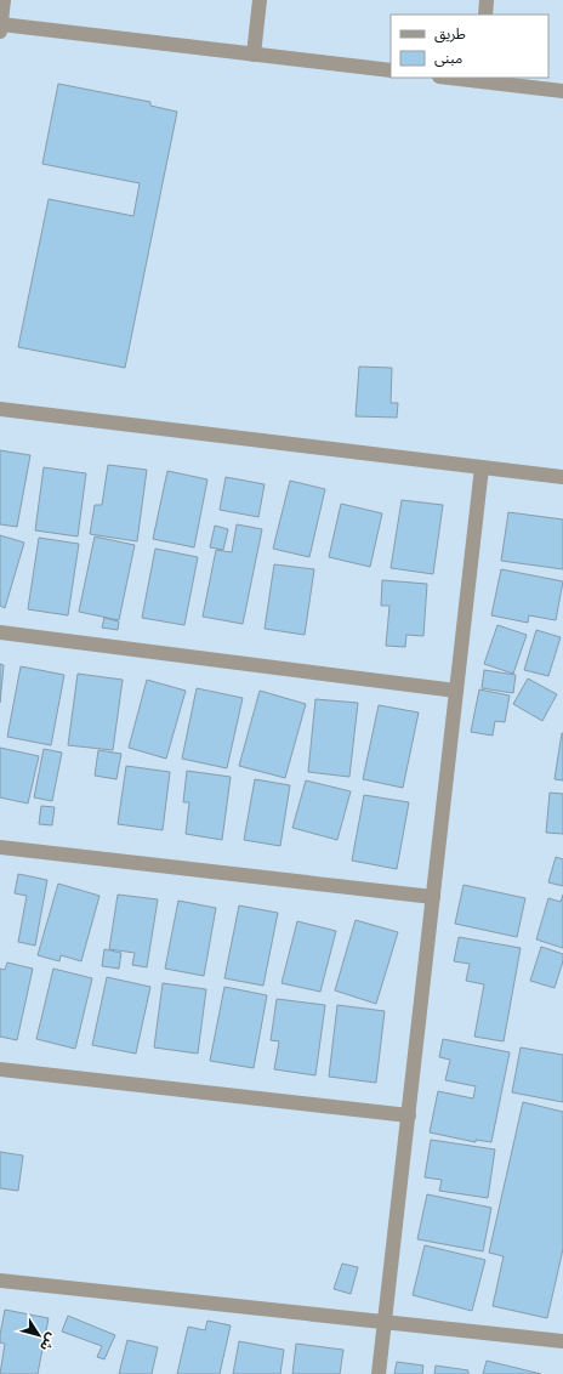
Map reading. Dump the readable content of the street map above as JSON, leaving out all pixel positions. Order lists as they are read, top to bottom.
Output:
{
  "legend": ["طريق", "مبنى"],
  "north": "bottom right"
}
